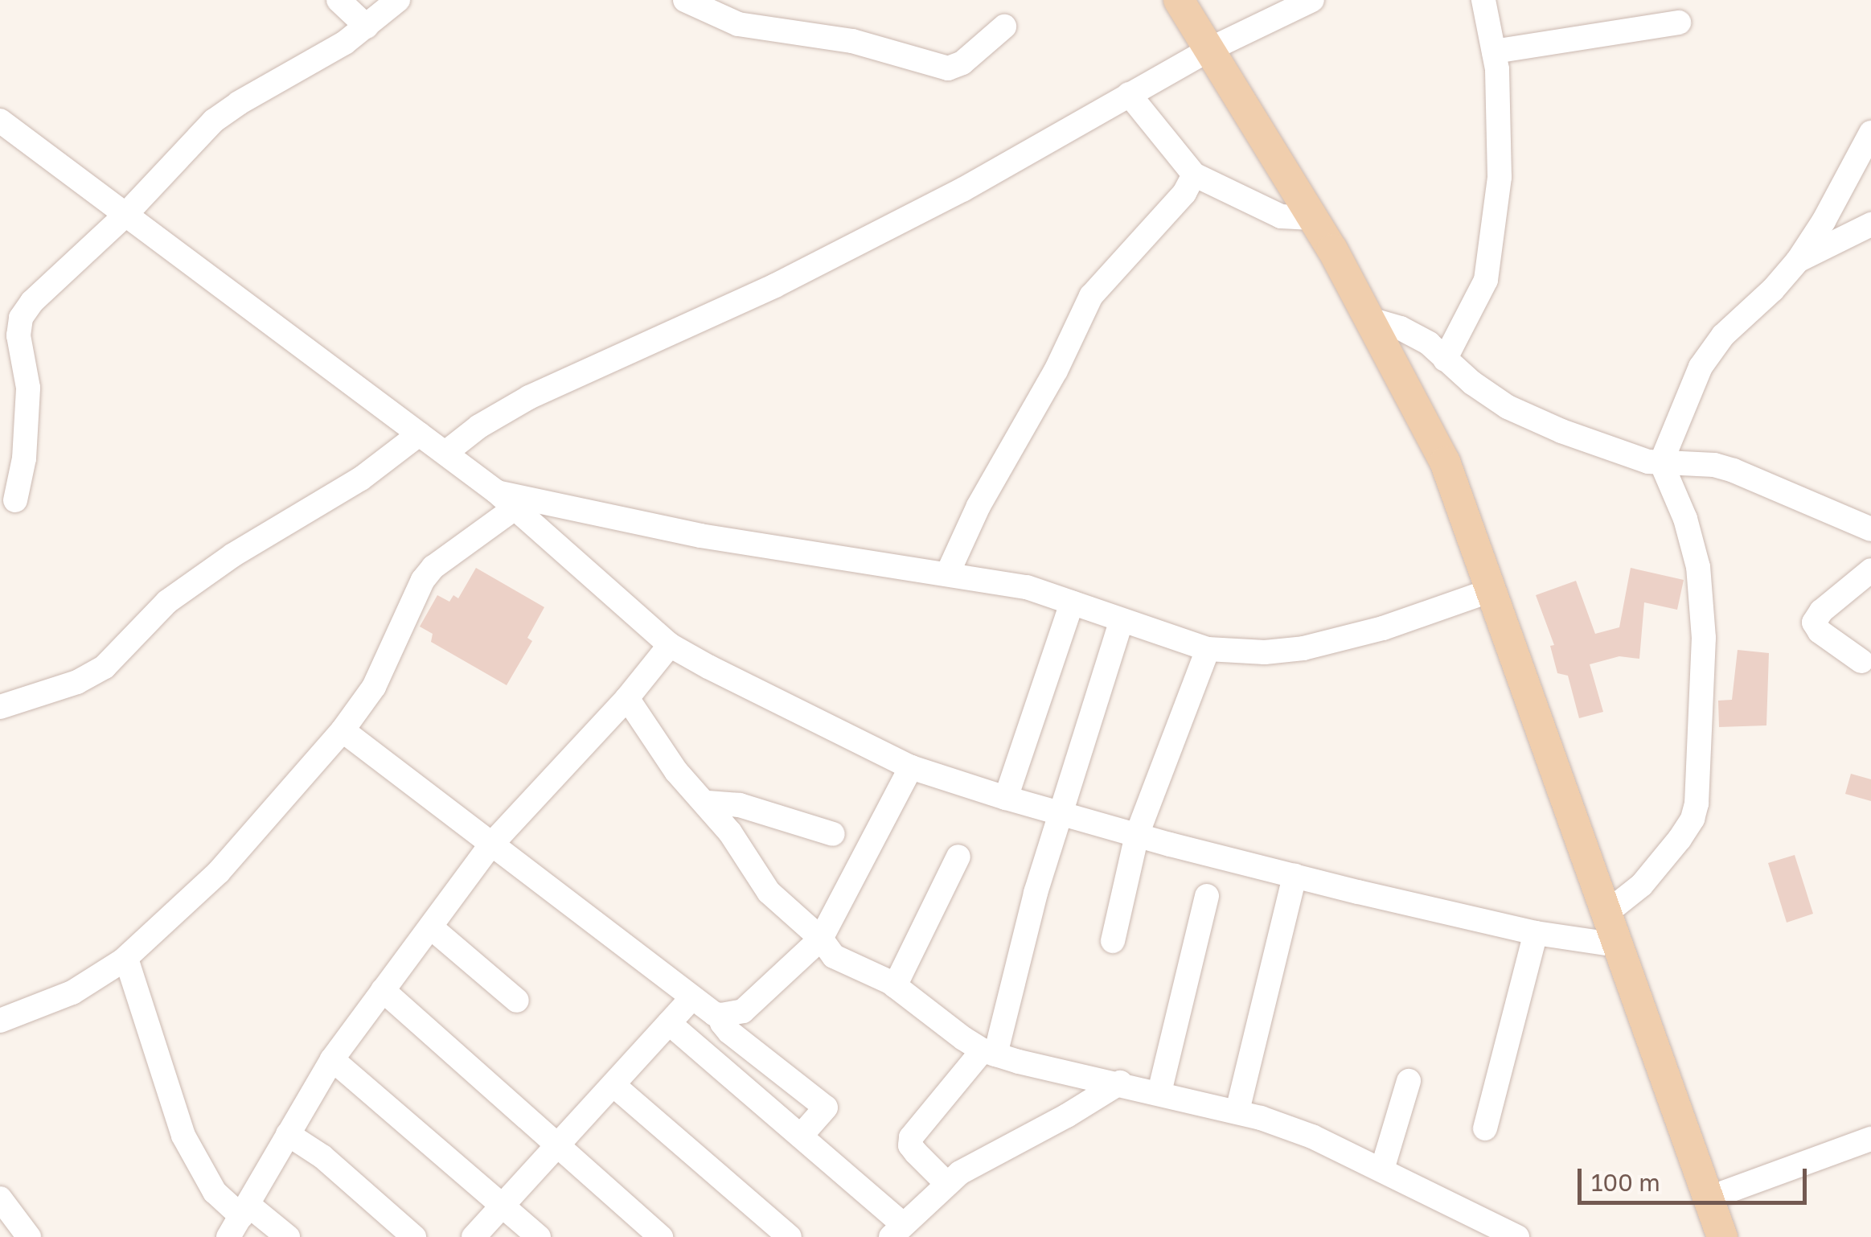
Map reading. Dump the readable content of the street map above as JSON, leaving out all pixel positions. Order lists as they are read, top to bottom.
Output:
{
  "scale_bar": "100 m"
}
